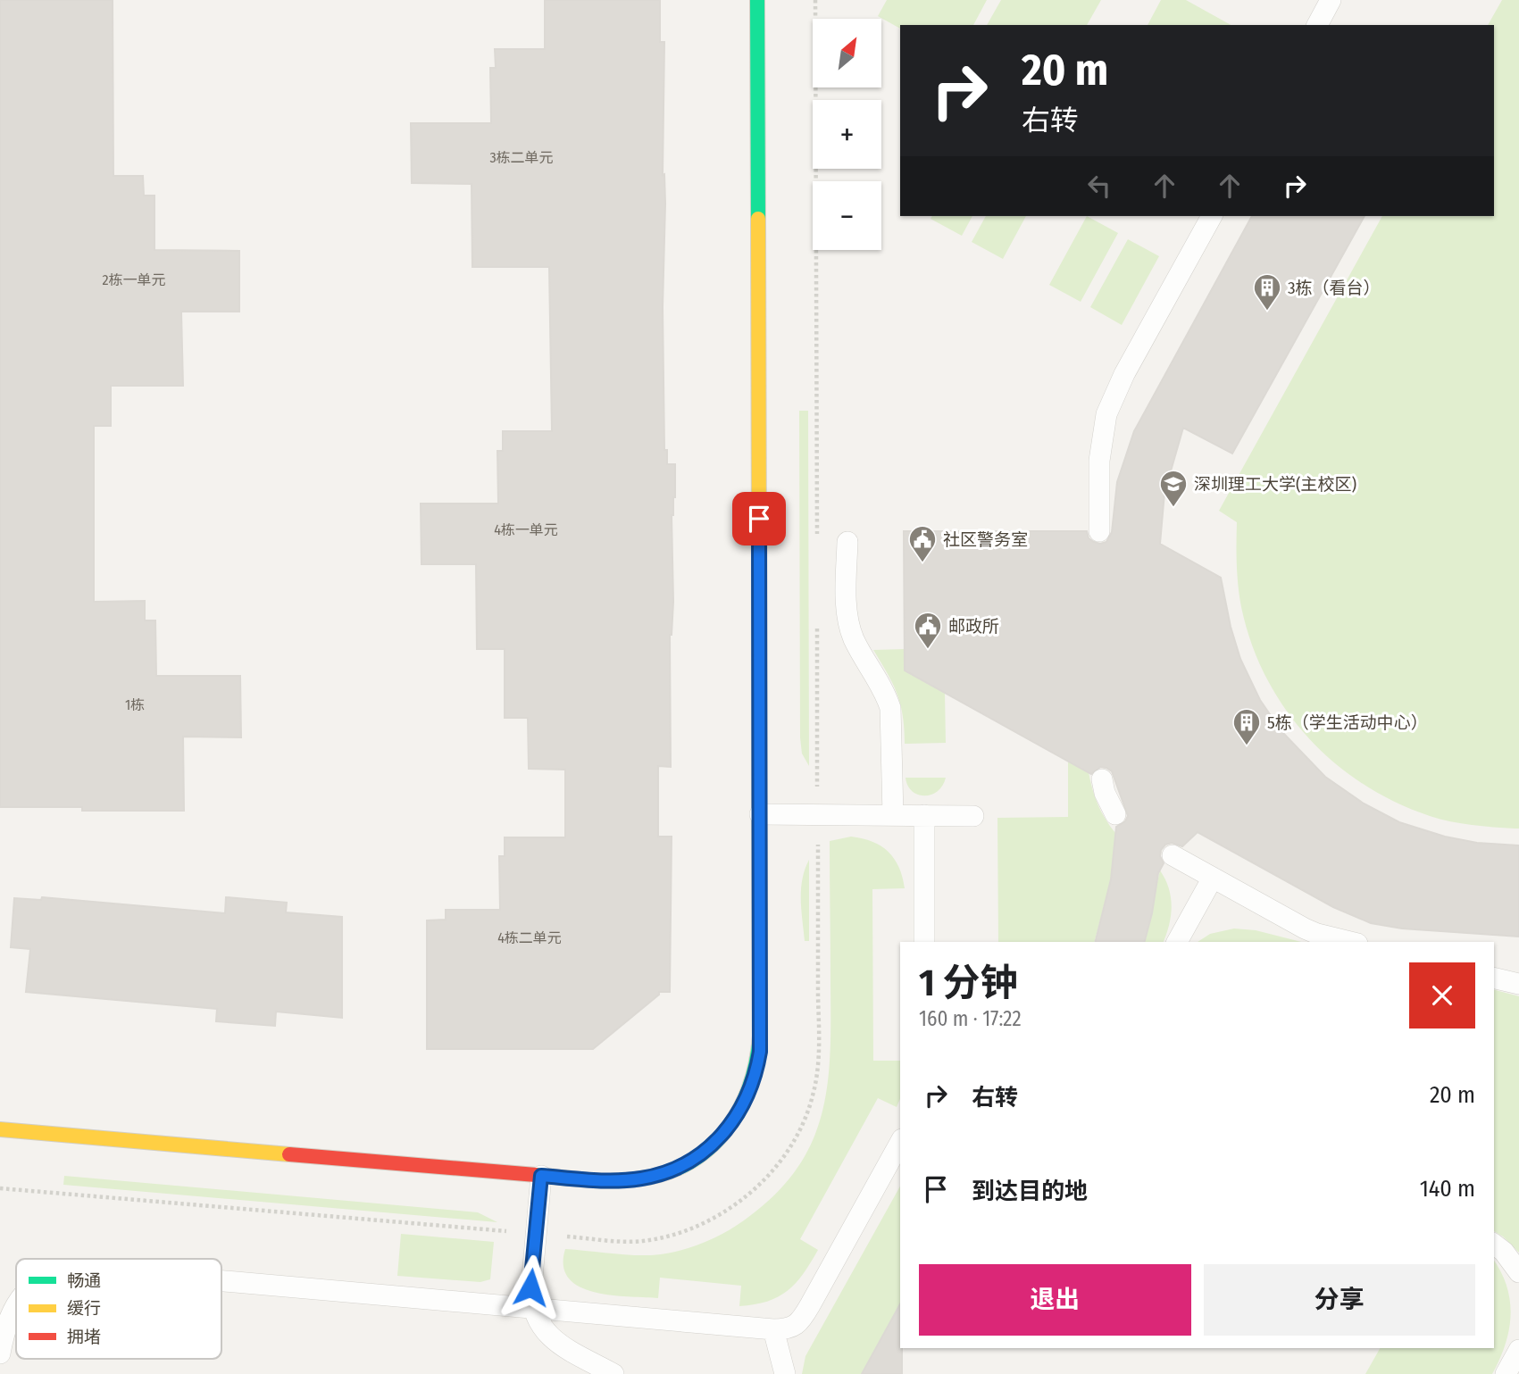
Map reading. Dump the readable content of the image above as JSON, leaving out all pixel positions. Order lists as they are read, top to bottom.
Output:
{
  "places": {
    "building": ["3栋（看台）", "5栋（学生活动中心）"],
    "school or university": ["深圳理工大学(主校区)"],
    "public building": ["社区警务室", "邮政所"]
  },
  "house_numbers": [
    "3栋二单元",
    "2栋一单元",
    "4栋一单元",
    "1栋",
    "4栋二单元"
  ],
  "legend": ["畅通", "缓行", "拥堵"],
  "north": "top right",
  "page": {
    "map_buttons": ["+", "−"],
    "turn": ["20 m", "右转"],
    "heading": ["1 分钟", "160 m · 17:22"],
    "list": [
      {
        "name": "右转",
        "value": "20 m"
      },
      {
        "name": "到达目的地",
        "value": "140 m"
      }
    ],
    "buttons": ["退出", "分享"]
  }
}
